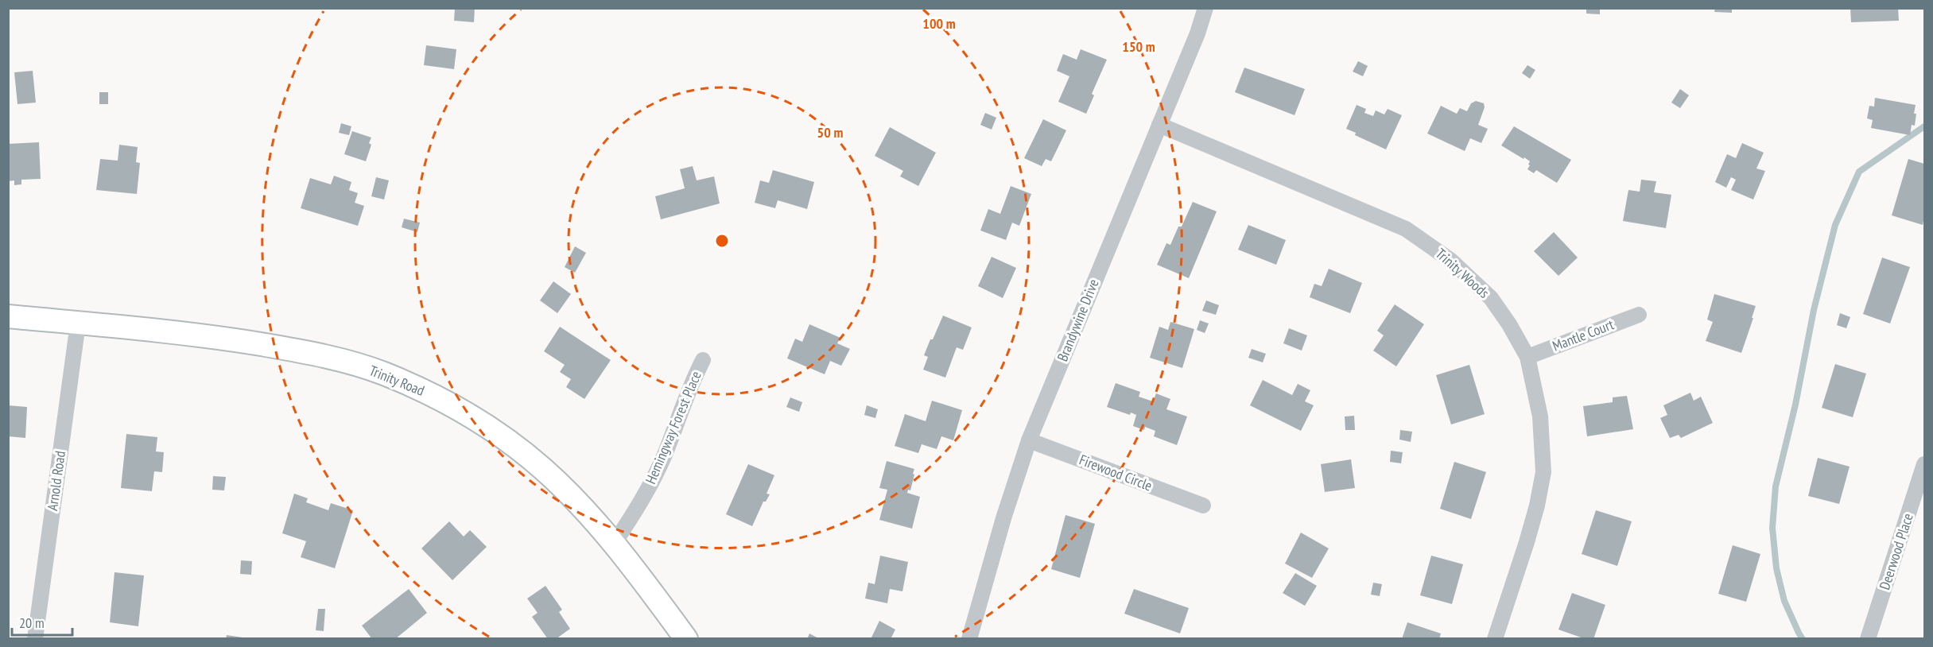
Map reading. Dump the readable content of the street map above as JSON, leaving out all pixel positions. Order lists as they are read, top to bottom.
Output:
{
  "streets": {
    "main road": ["Trinity Road"],
    "street": [
      "Trinity Woods",
      "Brandywine Drive",
      "Mantle Court",
      "Hemingway Forest Place",
      "Firewood Circle",
      "Arnold Road",
      "Deerwood Place"
    ]
  },
  "crossings": [
    ["Trinity Woods", "Brandywine Drive"],
    ["Trinity Woods", "Mantle Court"],
    ["Brandywine Drive", "Firewood Circle"],
    ["Trinity Road", "Hemingway Forest Place"],
    ["Trinity Road", "Arnold Road"]
  ],
  "scale_bar": "20 m",
  "rings": ["100 m", "150 m", "50 m"]
}
